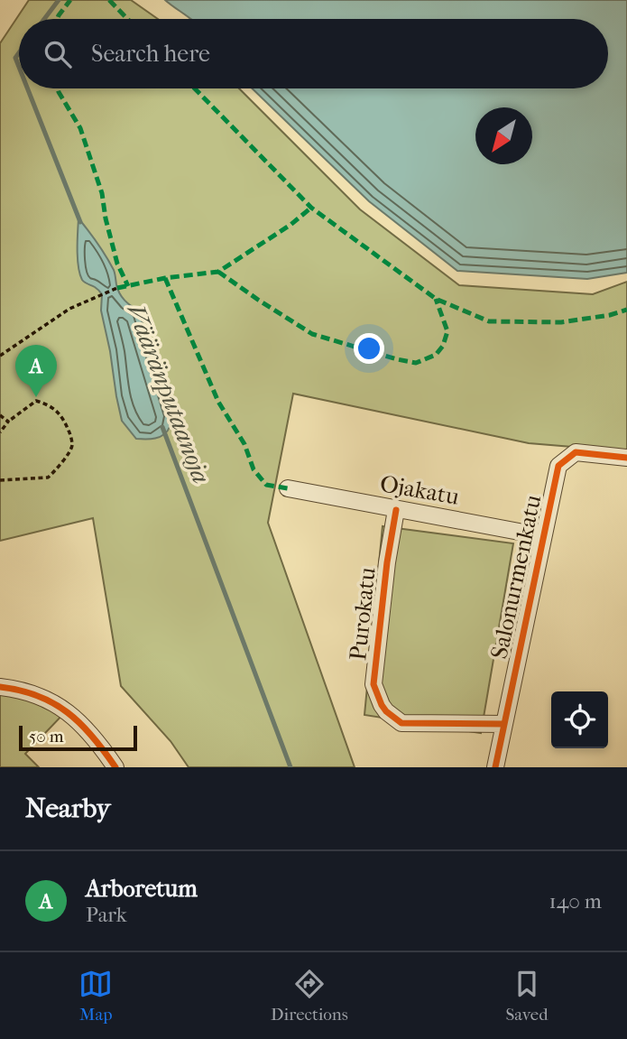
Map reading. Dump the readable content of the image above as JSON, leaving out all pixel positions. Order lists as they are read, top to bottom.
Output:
{
  "streets": {
    "street": ["Ojakatu", "Salonurmenkatu", "Purokatu"]
  },
  "crossings": [
    ["Ojakatu", "Salonurmenkatu"],
    ["Ojakatu", "Purokatu"],
    ["Salonurmenkatu", "Purokatu"]
  ],
  "water": ["Vääränputaanoja"],
  "scale_bar": "50 m",
  "north": "bottom left",
  "page": {
    "search": "Search here",
    "pins": "A",
    "scale": "50 m",
    "heading": "Nearby",
    "list": [
      {
        "mark": "A",
        "name": "Arboretum",
        "note": "Park",
        "value": "140 m"
      }
    ],
    "nav": ["Map", "Directions", "Saved"]
  }
}
